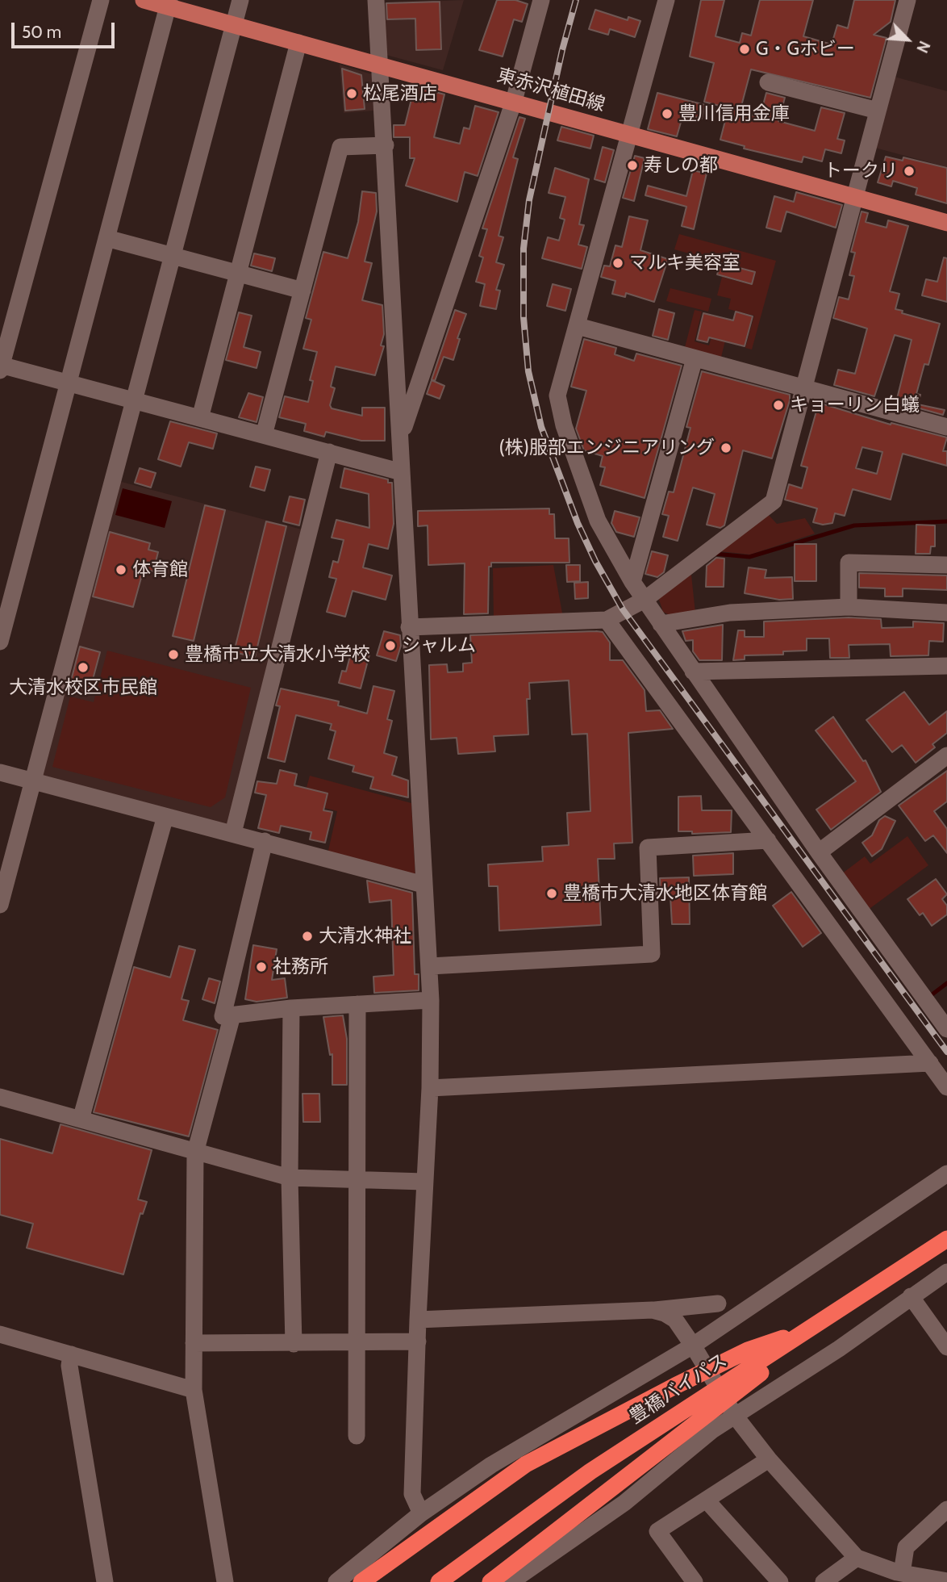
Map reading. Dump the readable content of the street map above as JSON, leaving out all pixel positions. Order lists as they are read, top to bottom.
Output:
{
  "streets": {
    "highway": ["豊橋バイパス"],
    "main road": ["東赤沢植田線"]
  },
  "places": [
    "G・Gホビー",
    "松尾酒店",
    "豊川信用金庫",
    "寿しの都",
    "トークリ",
    "マルキ美容室",
    "キョーリン白蟻",
    "(株)服部エンジニアリング",
    "体育館",
    "シャルム",
    "豊橋市立大清水小学校",
    "大清水校区市民館",
    "豊橋市大清水地区体育館",
    "大清水神社",
    "社務所"
  ],
  "scale_bar": "50 m",
  "north": "bottom right"
}
